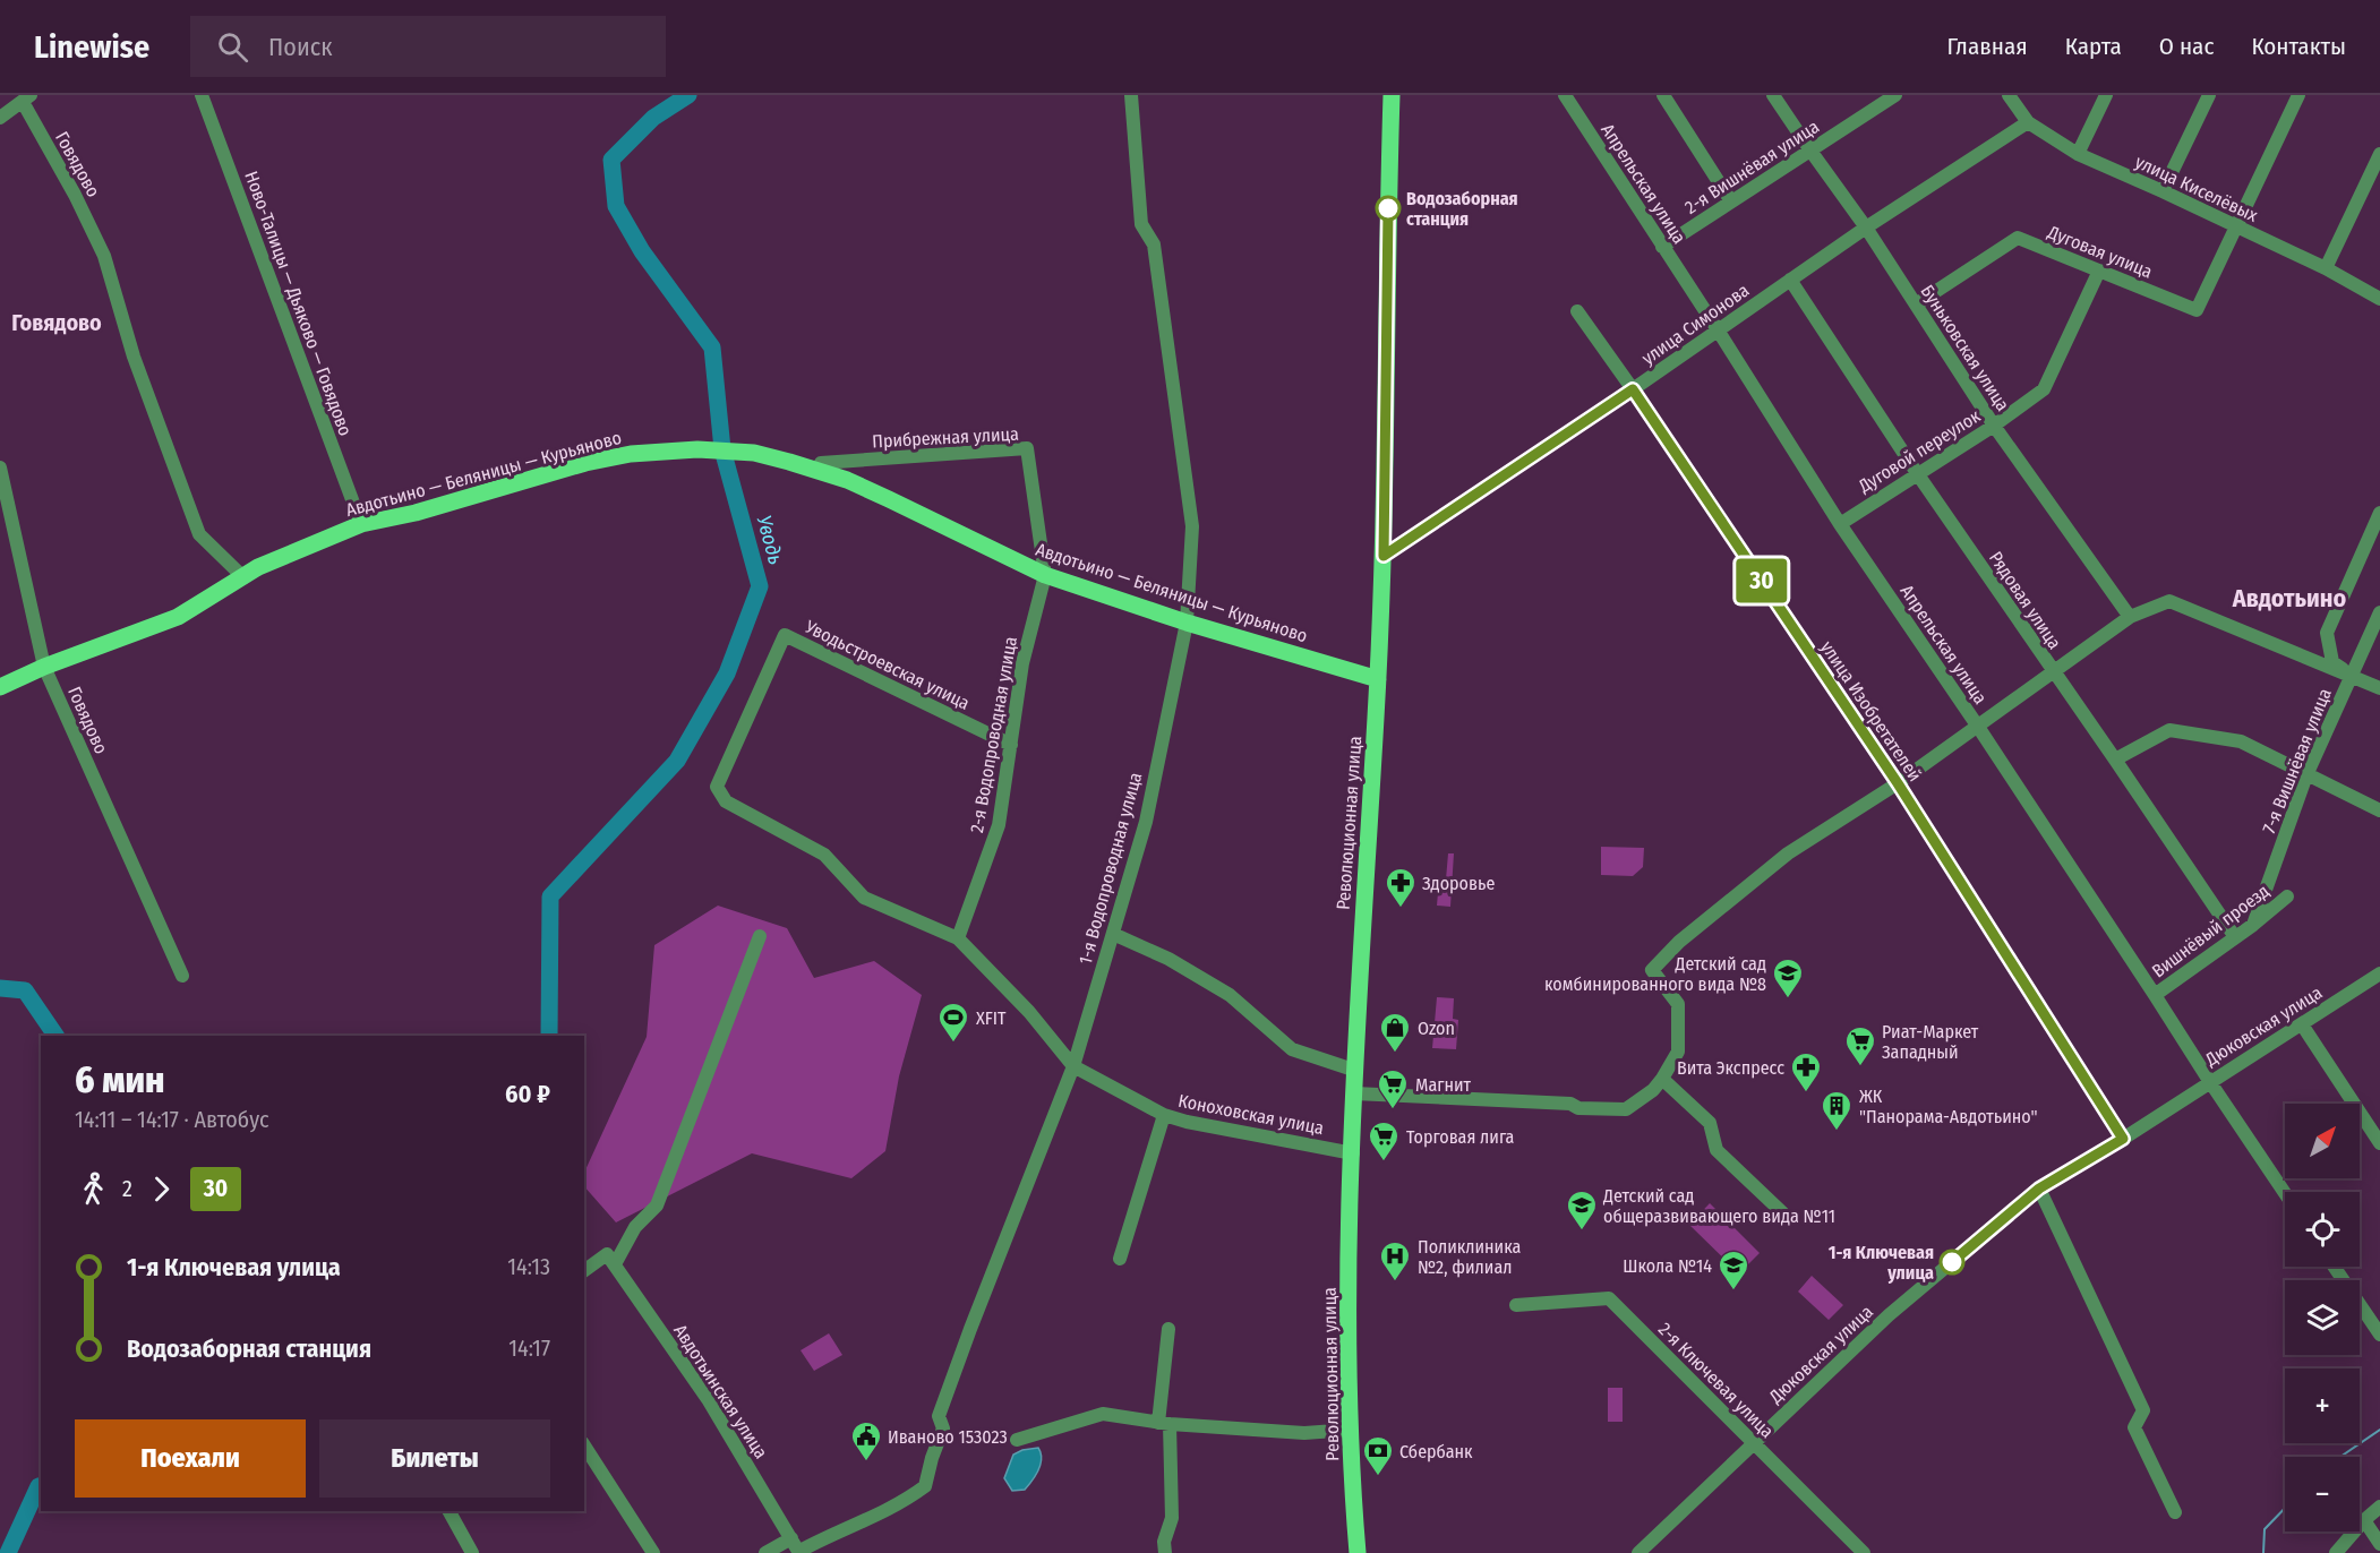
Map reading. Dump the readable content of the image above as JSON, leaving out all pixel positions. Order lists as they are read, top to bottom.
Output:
{
  "streets": {
    "main road": ["Авдотьино — Беляницы — Курьяново", "Революционная улица"],
    "street": [
      "Говядово",
      "2-я Вишнёвая улица",
      "Апрельская улица",
      "улица Киселёвых",
      "Дуговая улица",
      "Ново-Талицы — Дьяково — Говядово",
      "улица Симонова",
      "Буньковская улица",
      "Прибрежная улица",
      "Дуговой переулок",
      "Рядовая улица",
      "Уводьстроевская улица",
      "улица Изобретателей",
      "2-я Водопроводная улица",
      "7-я Вишнёвая улица",
      "1-я Водопроводная улица",
      "Вишнёвый проезд",
      "Дюковская улица",
      "Коноховская улица",
      "2-я Ключевая улица",
      "Авдотьинская улица"
    ]
  },
  "crossings": [
    ["Говядово", "Авдотьино — Беляницы — Курьяново"],
    ["2-я Вишнёвая улица", "Апрельская улица"],
    ["2-я Вишнёвая улица", "Буньковская улица"],
    ["Апрельская улица", "улица Симонова"],
    ["Апрельская улица", "Дуговой переулок"],
    ["Апрельская улица", "Вишнёвый проезд"],
    ["Апрельская улица", "Дюковская улица"],
    ["улица Киселёвых", "Дуговая улица"],
    ["улица Киселёвых", "улица Симонова"],
    ["Дуговая улица", "Буньковская улица"],
    ["Дуговая улица", "Дуговой переулок"],
    ["Ново-Талицы — Дьяково — Говядово", "Авдотьино — Беляницы — Курьяново"],
    ["улица Симонова", "Буньковская улица"],
    ["улица Симонова", "Рядовая улица"],
    ["улица Симонова", "улица Изобретателей"],
    ["улица Симонова", "Революционная улица"],
    ["Буньковская улица", "Дуговой переулок"],
    ["Прибрежная улица", "Авдотьино — Беляницы — Курьяново"],
    ["Прибрежная улица", "2-я Водопроводная улица"],
    ["Дуговой переулок", "Рядовая улица"],
    ["Авдотьино — Беляницы — Курьяново", "2-я Водопроводная улица"],
    ["Авдотьино — Беляницы — Курьяново", "Революционная улица"],
    ["Авдотьино — Беляницы — Курьяново", "1-я Водопроводная улица"],
    ["Рядовая улица", "Вишнёвый проезд"],
    ["Уводьстроевская улица", "2-я Водопроводная улица"],
    ["улица Изобретателей", "Дюковская улица"],
    ["7-я Вишнёвая улица", "Вишнёвый проезд"],
    ["Революционная улица", "Коноховская улица"],
    ["1-я Водопроводная улица", "Коноховская улица"],
    ["1-я Водопроводная улица", "Авдотьинская улица"],
    ["Дюковская улица", "2-я Ключевая улица"]
  ],
  "districts": ["Говядово", "Авдотьино"],
  "water": ["Уводь"],
  "places": {
    "other": ["Водозаборная станция", "1-я Ключевая улица"],
    "pharmacy": ["Здоровье", "Вита Экспресс"],
    "school or university": ["Детский сад комбинированного вида №8", "Детский сад общеразвивающего вида №11", "Школа №14"],
    "sports": ["XFIT"],
    "shop": ["Ozon"],
    "supermarket": ["Риат-Маркет Западный", "Магнит", "Торговая лига"],
    "building": ["ЖК \"Панорама-Авдотьино\""],
    "hospital": ["Поликлиника №2, филиал"],
    "public building": ["Иваново 153023"],
    "bank": ["Сбербанк"]
  },
  "lines": ["bus line 30"],
  "north": "top right",
  "page": {
    "header": "Linewise",
    "search": "Поиск",
    "nav": [
      "Главная",
      "Карта",
      "О нас",
      "Контакты"
    ],
    "on_map": "30",
    "heading": ["6 мин", "14:11 – 14:17 · Автобус", "60 ₽"],
    "map_buttons": ["+", "−"],
    "legs": ["2", "30"],
    "list": [
      {
        "name": "1-я Ключевая улица",
        "value": "14:13"
      },
      {
        "name": "Водозаборная станция",
        "value": "14:17"
      }
    ],
    "buttons": ["Поехали", "Билеты"]
  }
}
